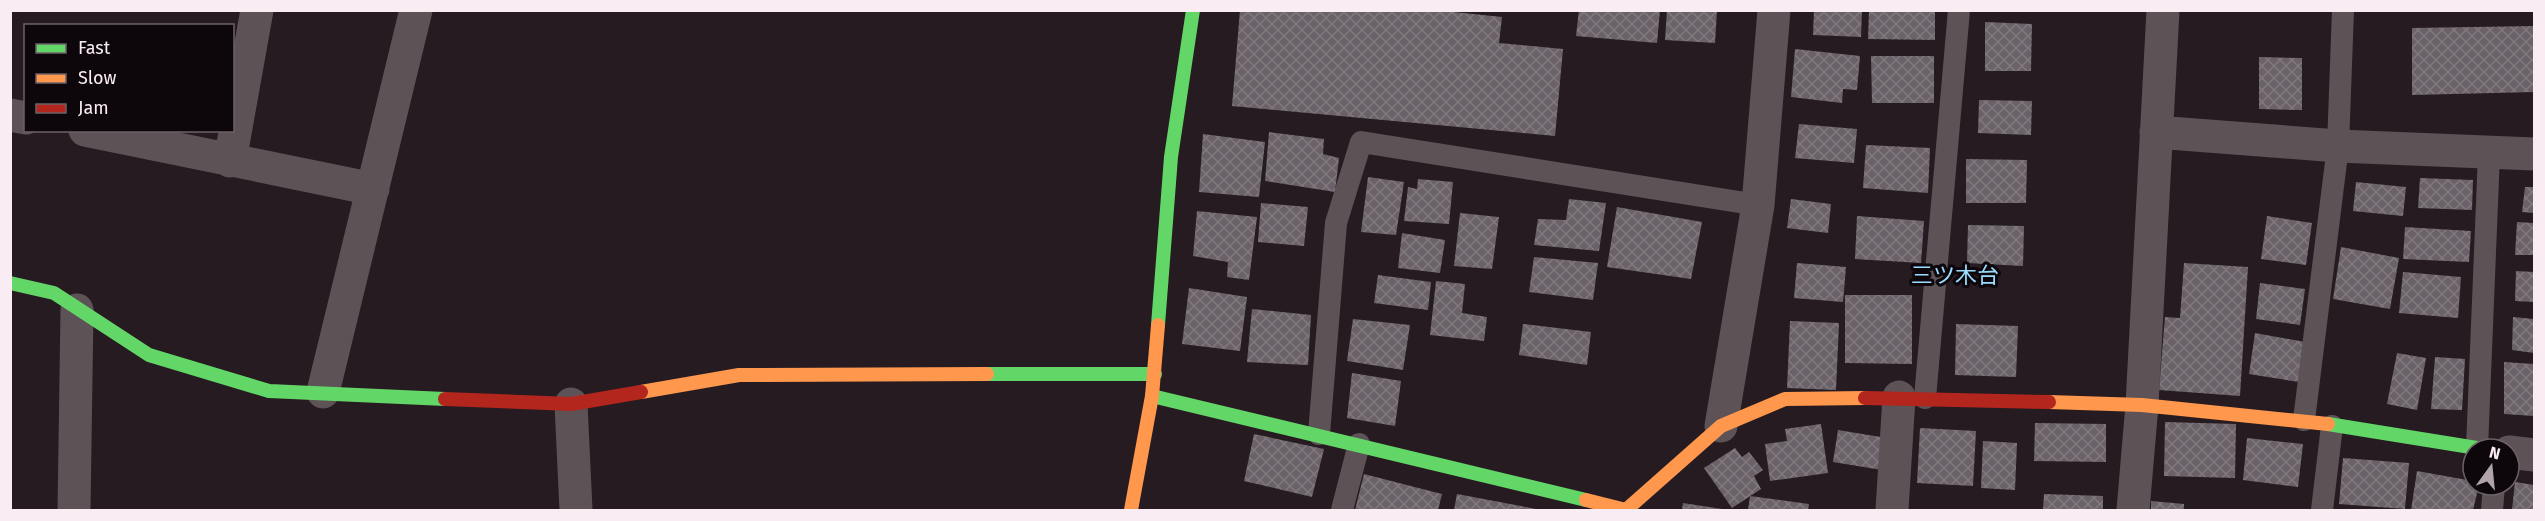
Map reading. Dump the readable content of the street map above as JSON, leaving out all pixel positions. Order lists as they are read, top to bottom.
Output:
{
  "districts": ["三ツ木台"],
  "legend": ["Fast", "Slow", "Jam"],
  "north": "top"
}
